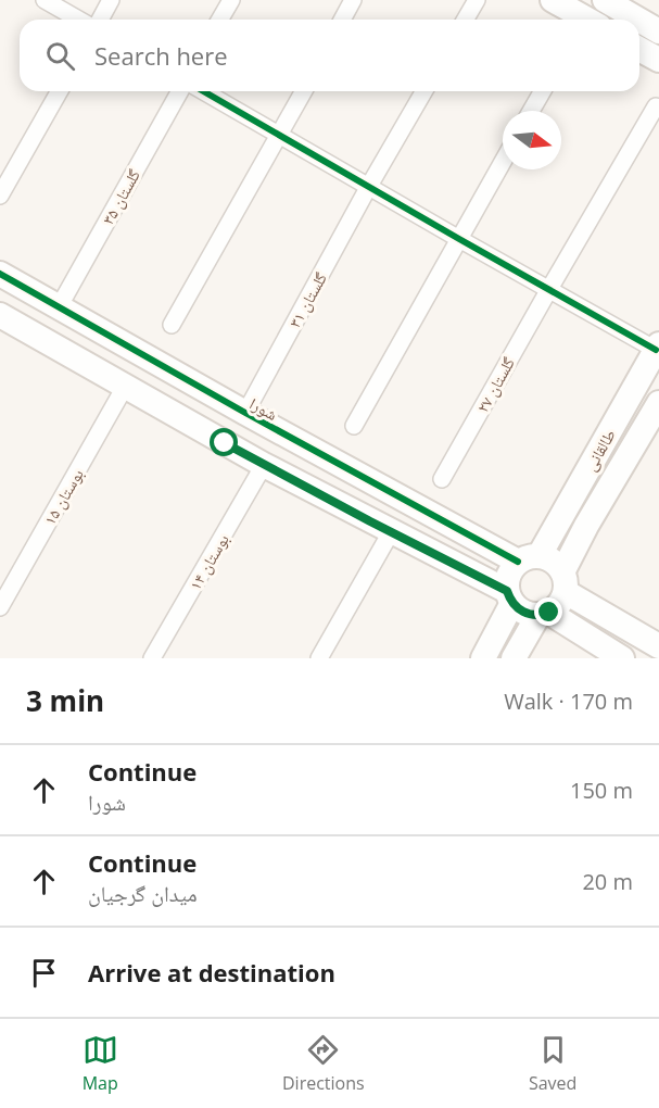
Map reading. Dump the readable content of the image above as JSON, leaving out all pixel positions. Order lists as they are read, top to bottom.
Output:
{
  "streets": {
    "street": [
      "گلستان ۳۵",
      "گلستان ۳۱",
      "گلستان ۲۷",
      "شورا",
      "طالقانی",
      "بوستان ۱۵",
      "بوستان ۱۴"
    ]
  },
  "crossings": [
    ["گلستان ۳۵", "شورا"],
    ["گلستان ۳۱", "شورا"],
    ["شورا", "طالقانی"]
  ],
  "north": "right",
  "page": {
    "search": "Search here",
    "heading": ["3 min", "Walk · 170 m"],
    "list": [
      ["Continue", "شورا", "150 m"],
      ["Continue", "میدان گرجیان", "20 m"],
      "Arrive at destination"
    ],
    "nav": ["Map", "Directions", "Saved"]
  }
}
